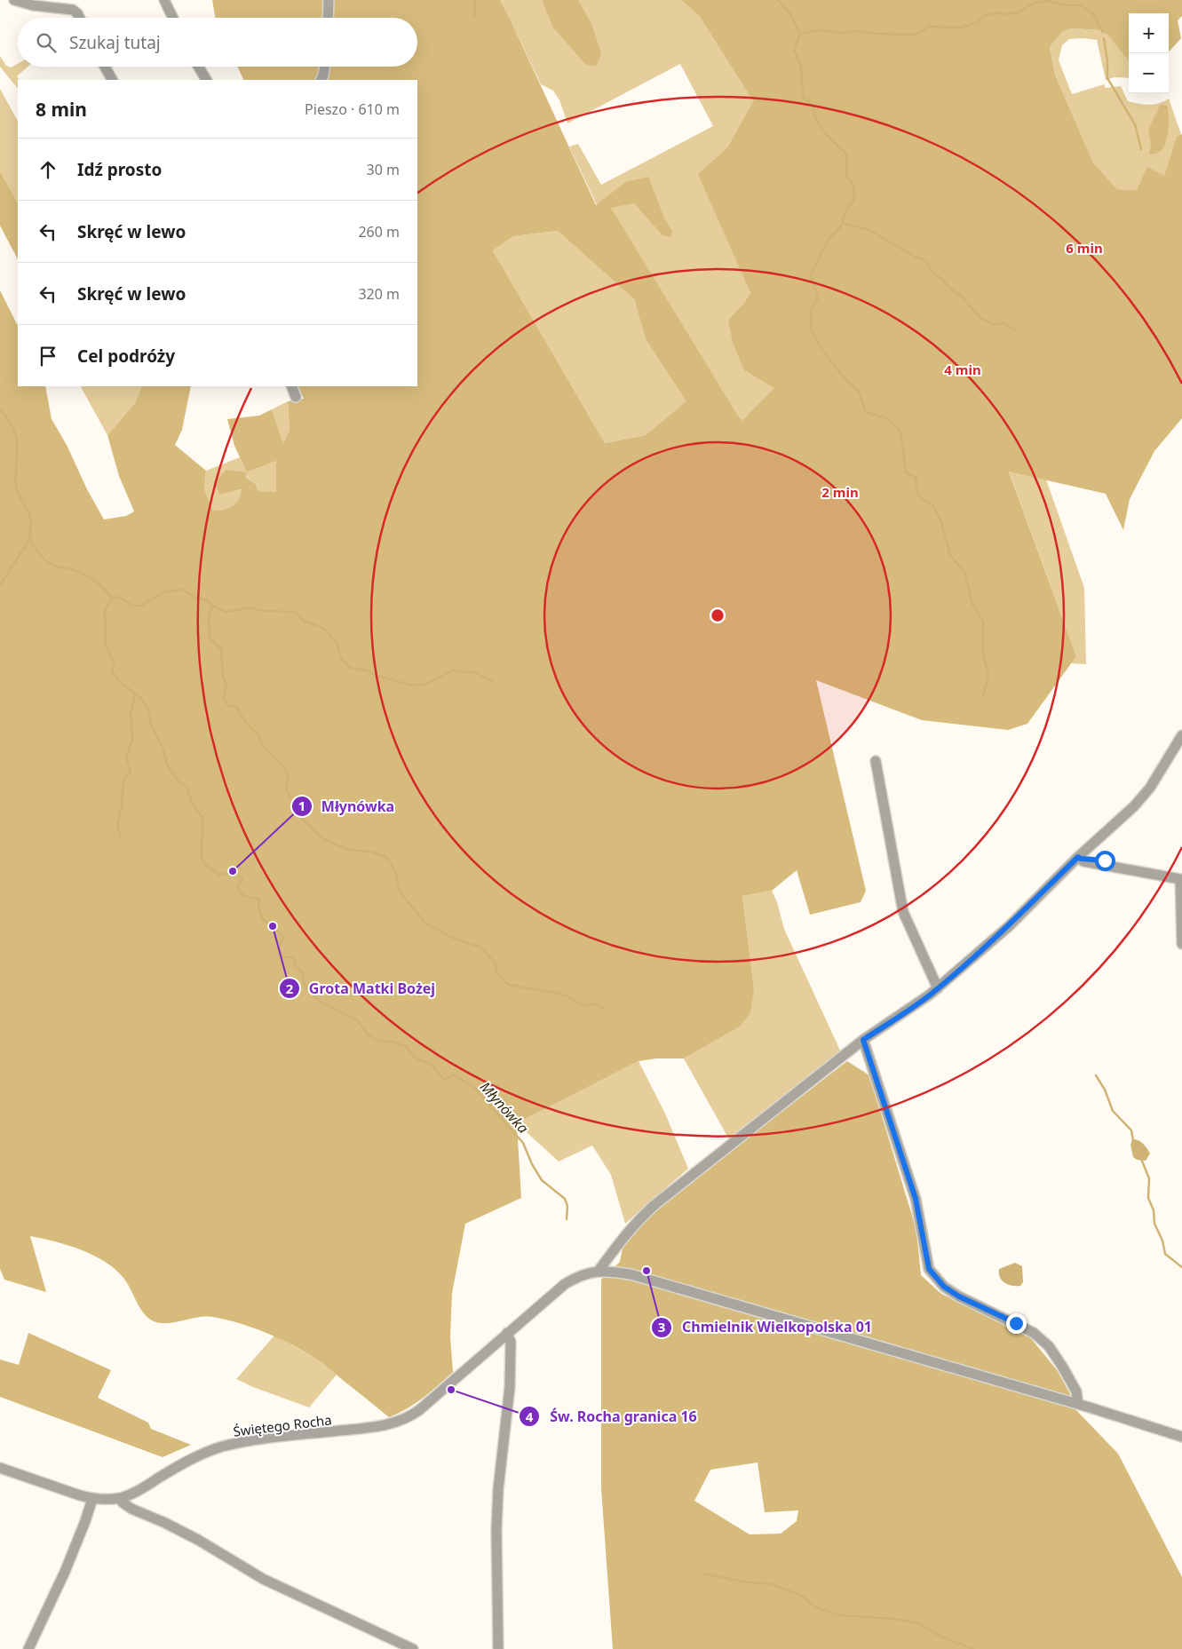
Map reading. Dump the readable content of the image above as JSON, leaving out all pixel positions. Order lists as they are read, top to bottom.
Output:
{
  "streets": {
    "street": ["Świętego Rocha"]
  },
  "water": ["Młynówka"],
  "places": [
    "Młynówka",
    "Grota Matki Bożej",
    "Chmielnik Wielkopolska 01",
    "Św. Rocha granica 16"
  ],
  "page": {
    "map_buttons": ["+", "−"],
    "search": "Szukaj tutaj",
    "heading": ["8 min", "Pieszo · 610 m"],
    "list": [
      ["Idź prosto", "30 m"],
      ["Skręć w lewo", "260 m"],
      ["Skręć w lewo", "320 m"],
      "Cel podróży"
    ]
  },
  "rings": ["6 min", "4 min", "2 min"]
}
